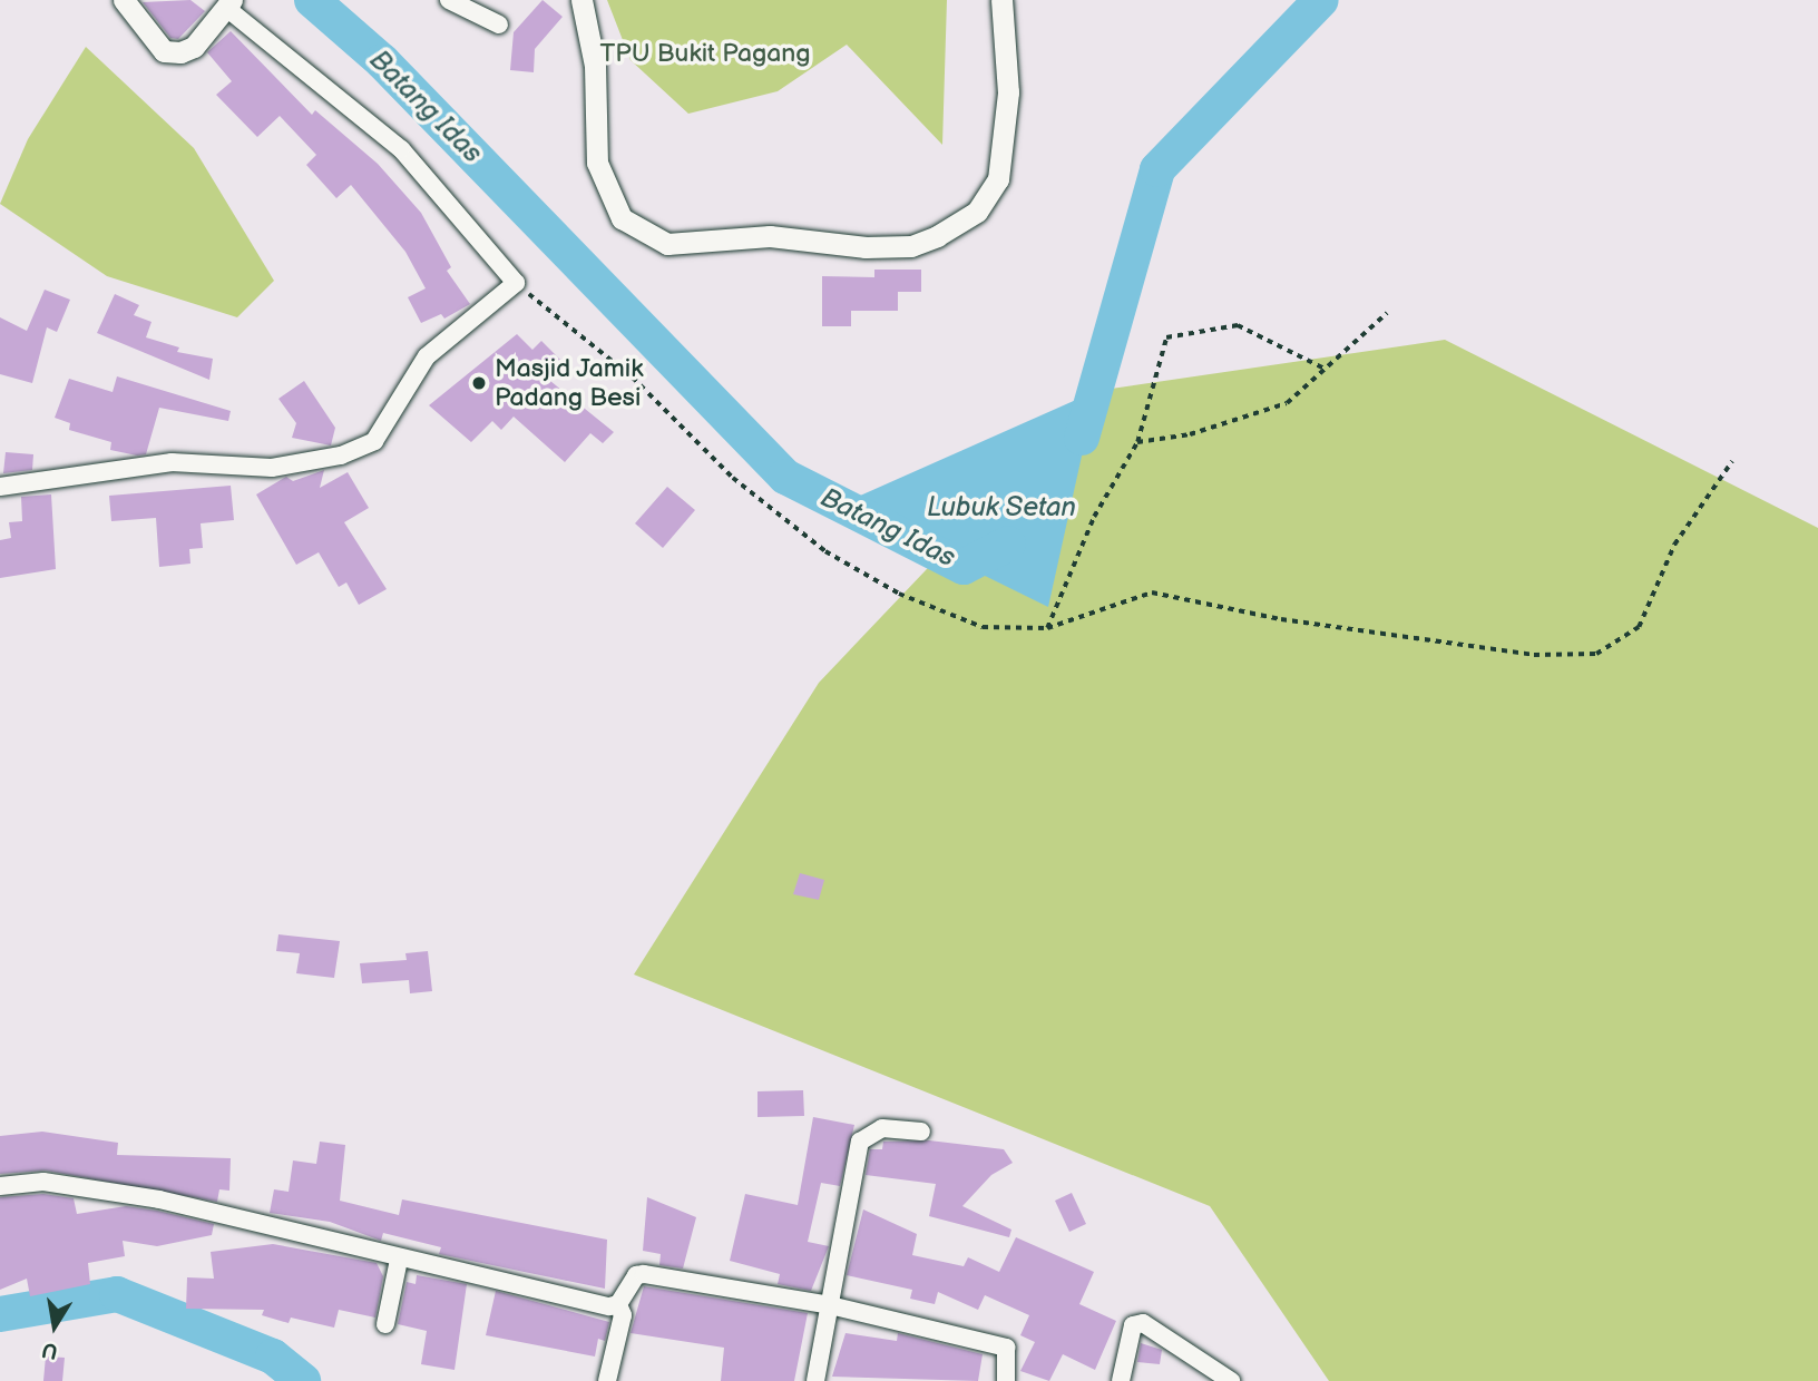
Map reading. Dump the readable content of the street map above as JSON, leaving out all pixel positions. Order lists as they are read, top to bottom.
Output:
{
  "water": ["Batang Idas", "Lubuk Setan"],
  "parks": ["TPU Bukit Pagang"],
  "places": ["Masjid Jamik Padang Besi"],
  "north": "bottom"
}
